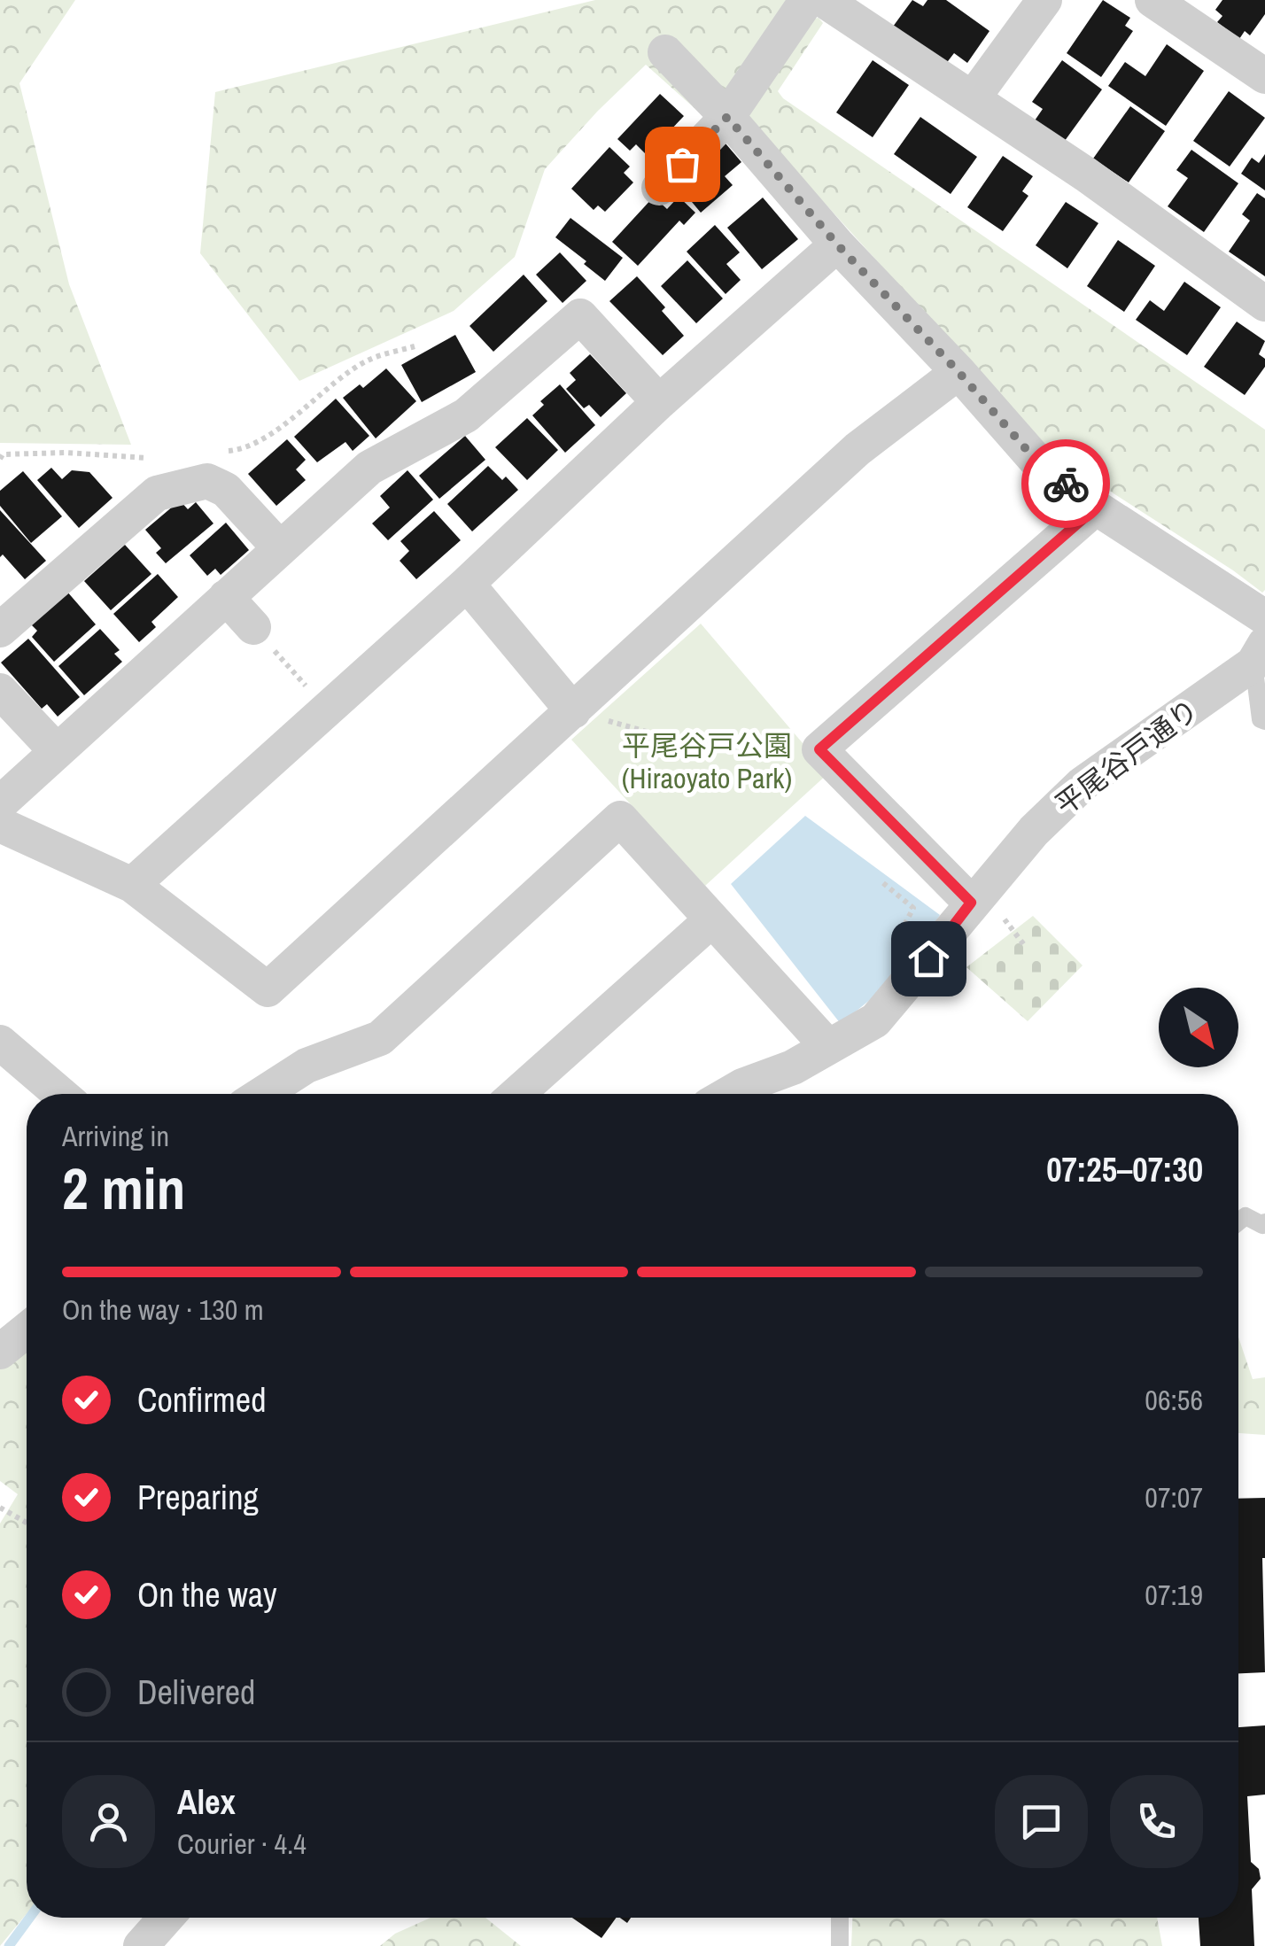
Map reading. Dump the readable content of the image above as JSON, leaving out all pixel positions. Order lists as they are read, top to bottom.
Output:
{
  "streets": {
    "street": ["平尾谷戸通り"]
  },
  "parks": ["平尾谷戸公園 (Hiraoyato Park)"],
  "north": "bottom right",
  "page": {
    "heading": ["2 min", "Arriving in", "07:25–07:30"],
    "panel": ["Alex", "Courier · 4.4"],
    "bar": "On the way · 130 m",
    "list": [
      ["Confirmed", "06:56"],
      ["Preparing", "07:07"],
      ["On the way", "07:19"],
      "Delivered"
    ]
  }
}
